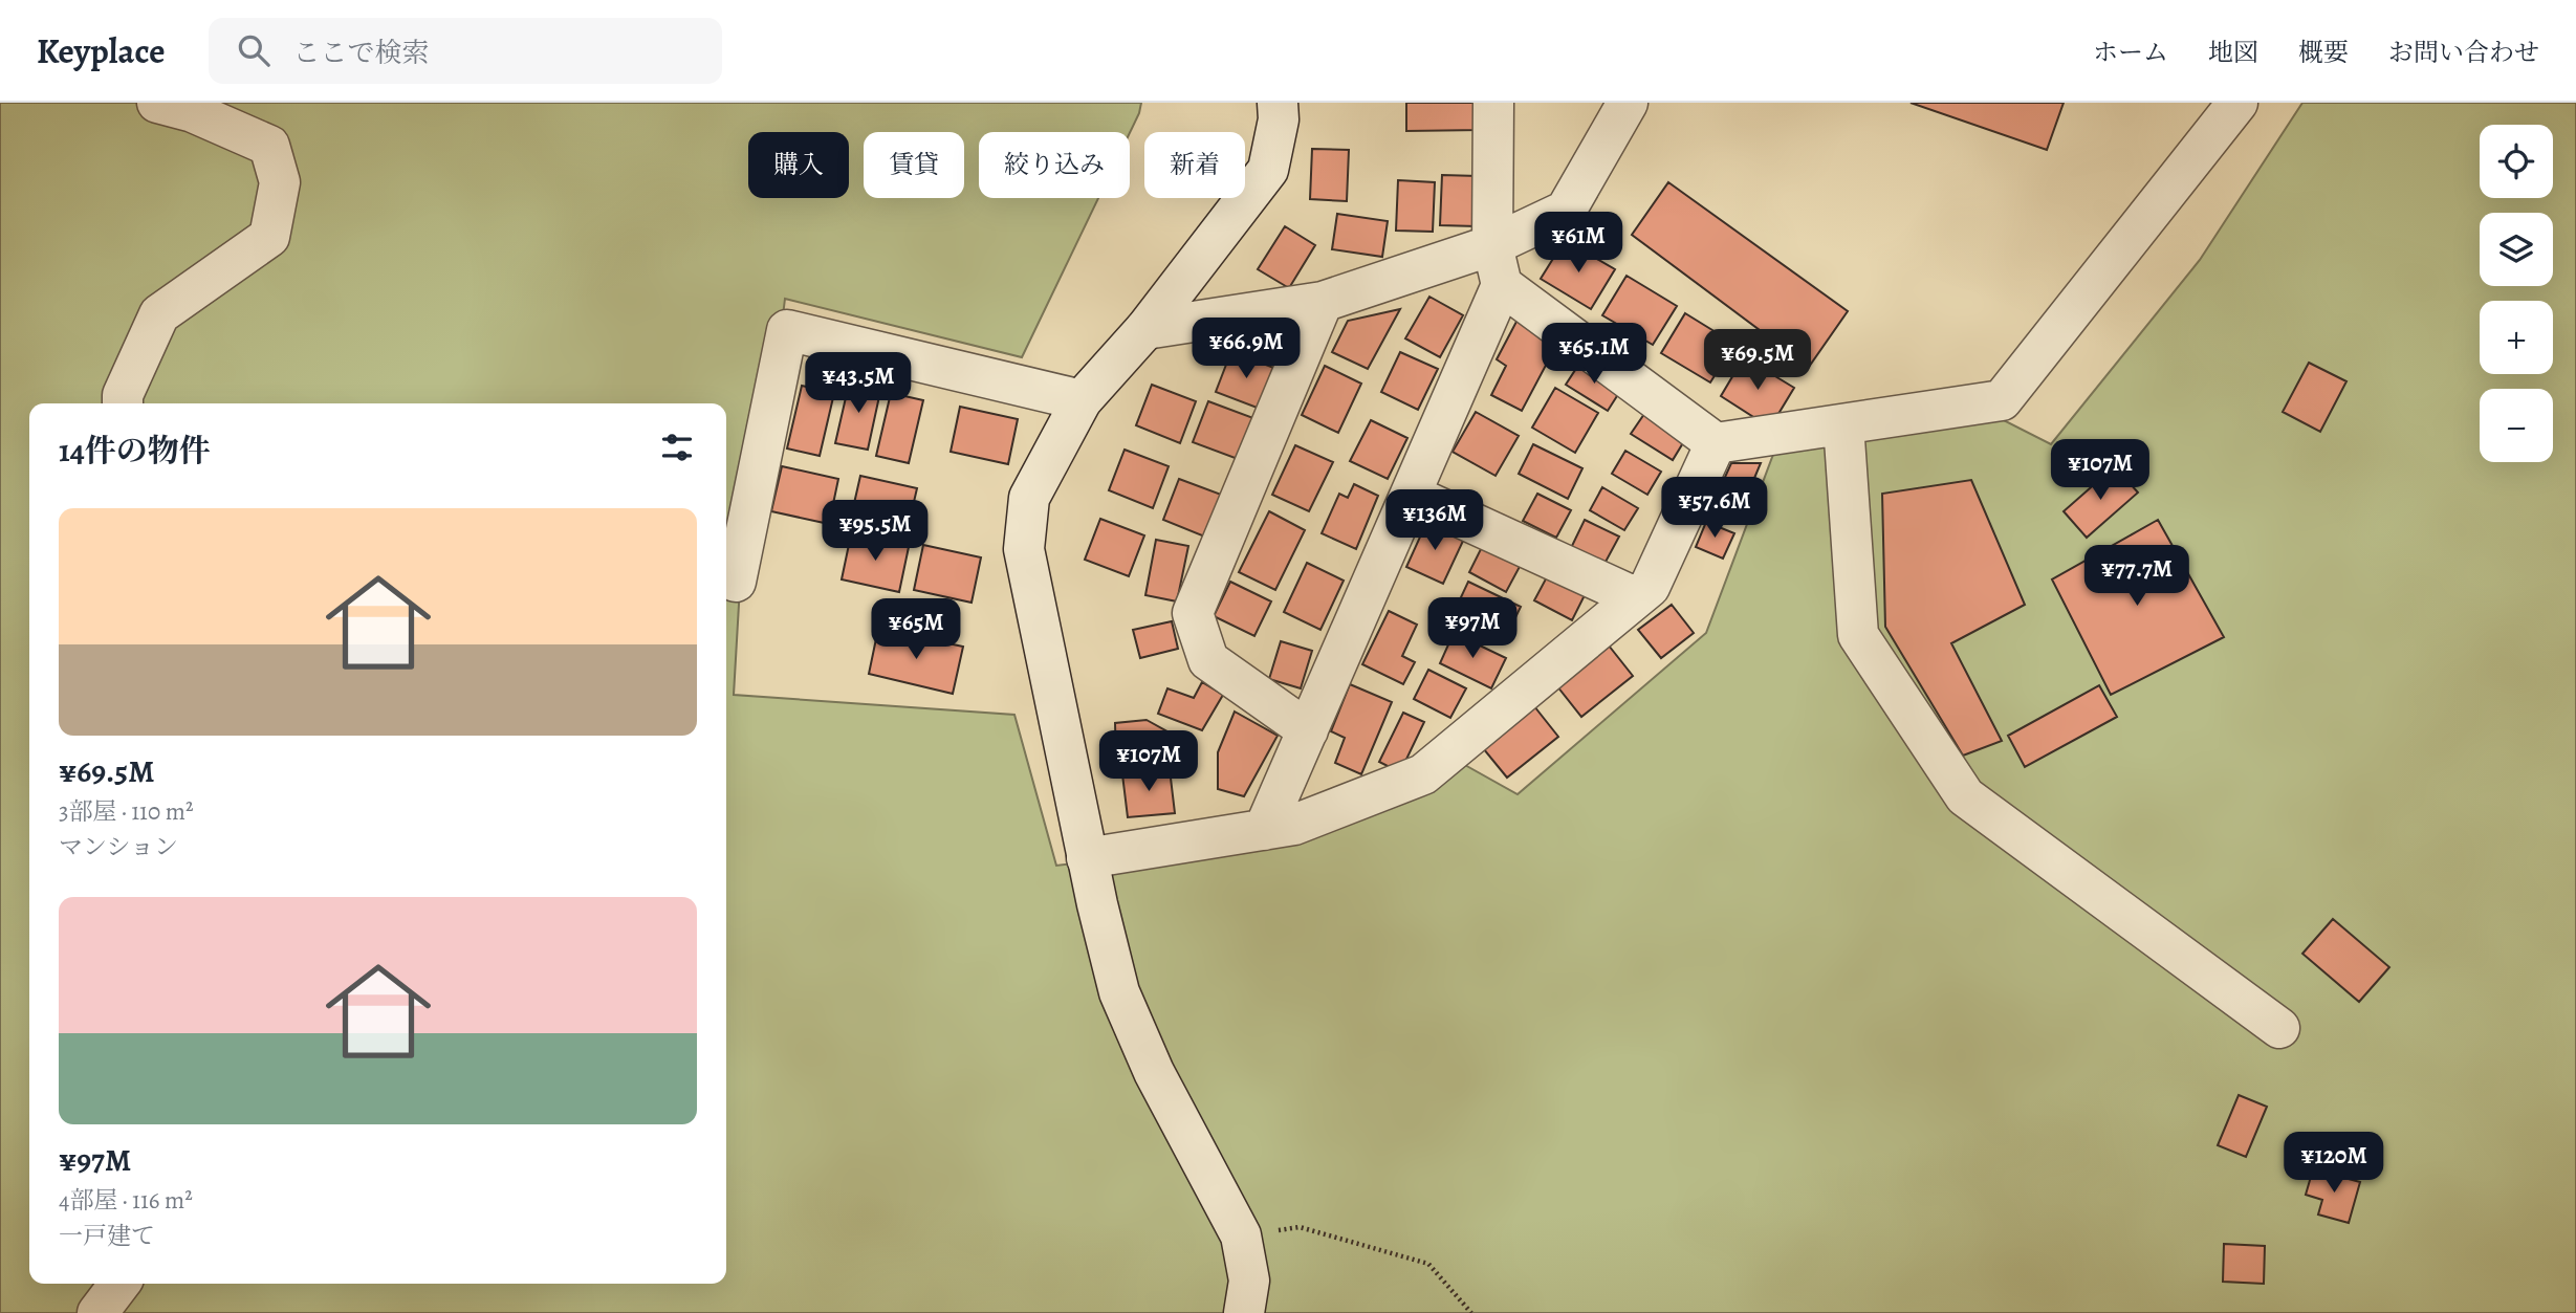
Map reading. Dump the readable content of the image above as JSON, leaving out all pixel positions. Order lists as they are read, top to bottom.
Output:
{
  "page": {
    "header": "Keyplace",
    "search": "ここで検索",
    "nav": [
      "ホーム",
      "地図",
      "概要",
      "お問い合わせ"
    ],
    "map_buttons": ["+", "−"],
    "chip": [
      "購入",
      "賃貸",
      "絞り込み",
      "新着"
    ],
    "price": [
      "¥61M",
      "¥66.9M",
      "¥65.1M",
      "¥69.5M",
      "¥43.5M",
      "¥107M",
      "¥57.6M",
      "¥136M",
      "¥95.5M",
      "¥77.7M",
      "¥97M",
      "¥65M",
      "¥107M",
      "¥120M"
    ],
    "heading": "14件の物件",
    "list": [
      {
        "name": "¥69.5M",
        "note": "3部屋 · 110 m² · マンション"
      },
      {
        "name": "¥97M",
        "note": "4部屋 · 116 m² · 一戸建て"
      }
    ]
  }
}
